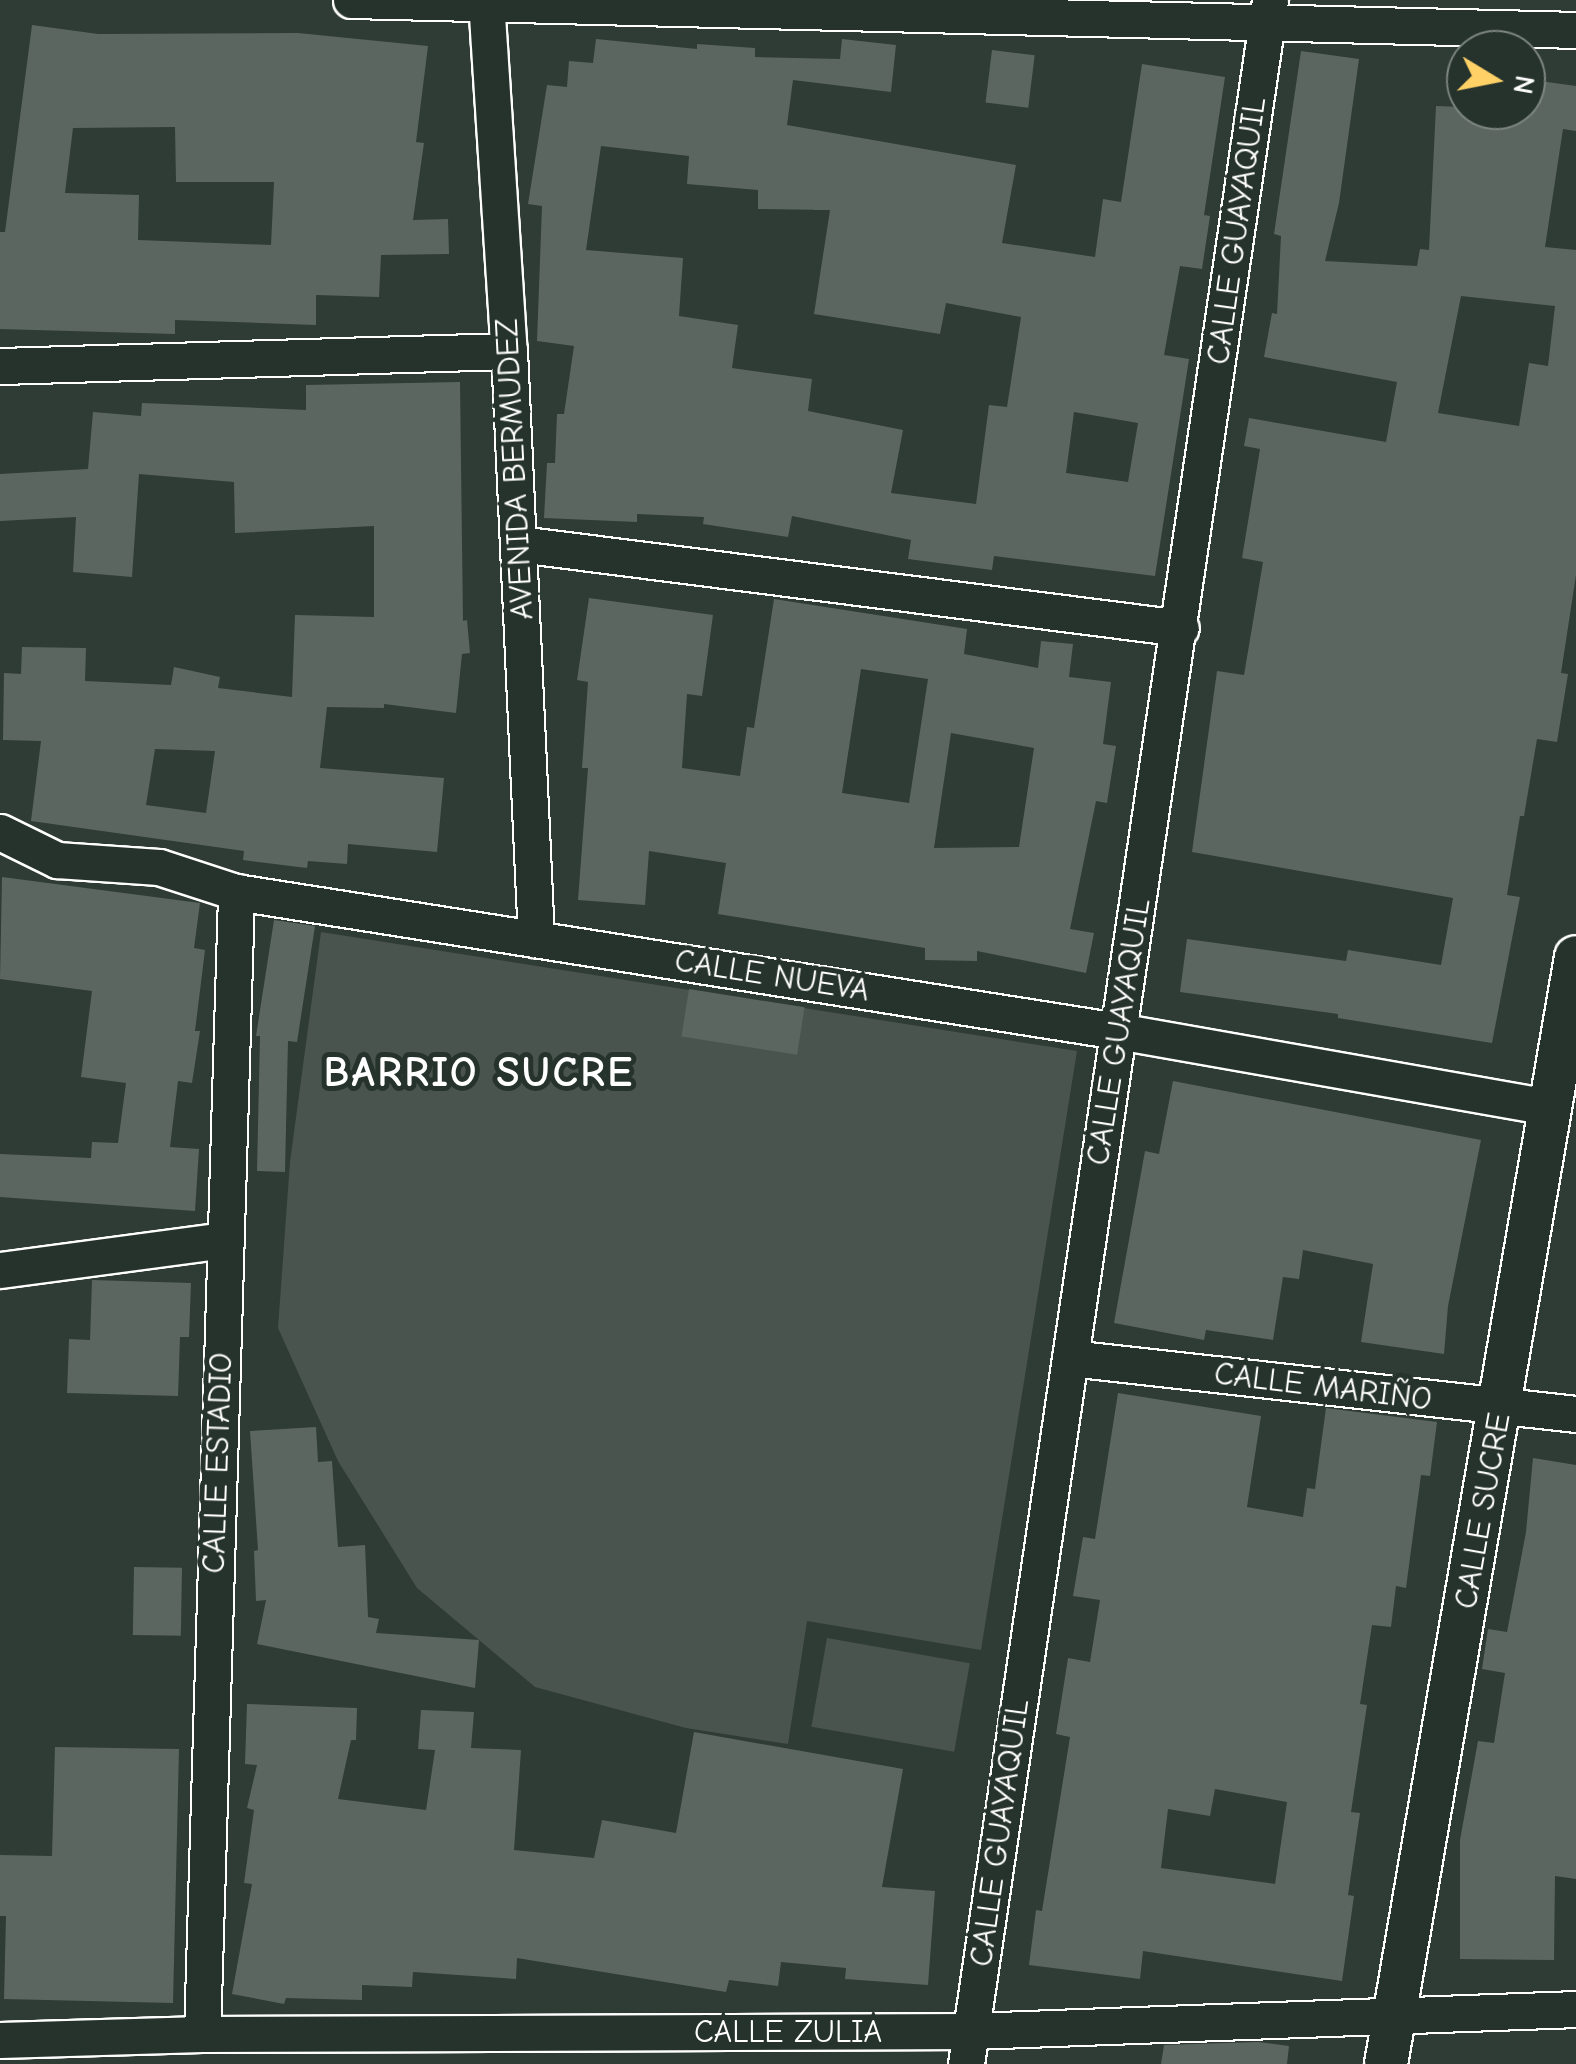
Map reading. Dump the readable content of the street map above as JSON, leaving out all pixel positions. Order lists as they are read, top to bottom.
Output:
{
  "streets": {
    "street": [
      "CALLE GUAYAQUIL",
      "AVENIDA BERMUDEZ",
      "CALLE NUEVA",
      "CALLE MARIÑO",
      "CALLE ESTADIO",
      "CALLE SUCRE",
      "CALLE ZULIA"
    ]
  },
  "crossings": [
    ["CALLE GUAYAQUIL", "CALLE NUEVA"],
    ["CALLE GUAYAQUIL", "CALLE MARIÑO"],
    ["CALLE GUAYAQUIL", "CALLE ZULIA"],
    ["AVENIDA BERMUDEZ", "CALLE NUEVA"],
    ["CALLE NUEVA", "CALLE ESTADIO"],
    ["CALLE NUEVA", "CALLE SUCRE"],
    ["CALLE MARIÑO", "CALLE SUCRE"],
    ["CALLE ESTADIO", "CALLE ZULIA"],
    ["CALLE SUCRE", "CALLE ZULIA"]
  ],
  "districts": ["BARRIO SUCRE"],
  "north": "right"
}
